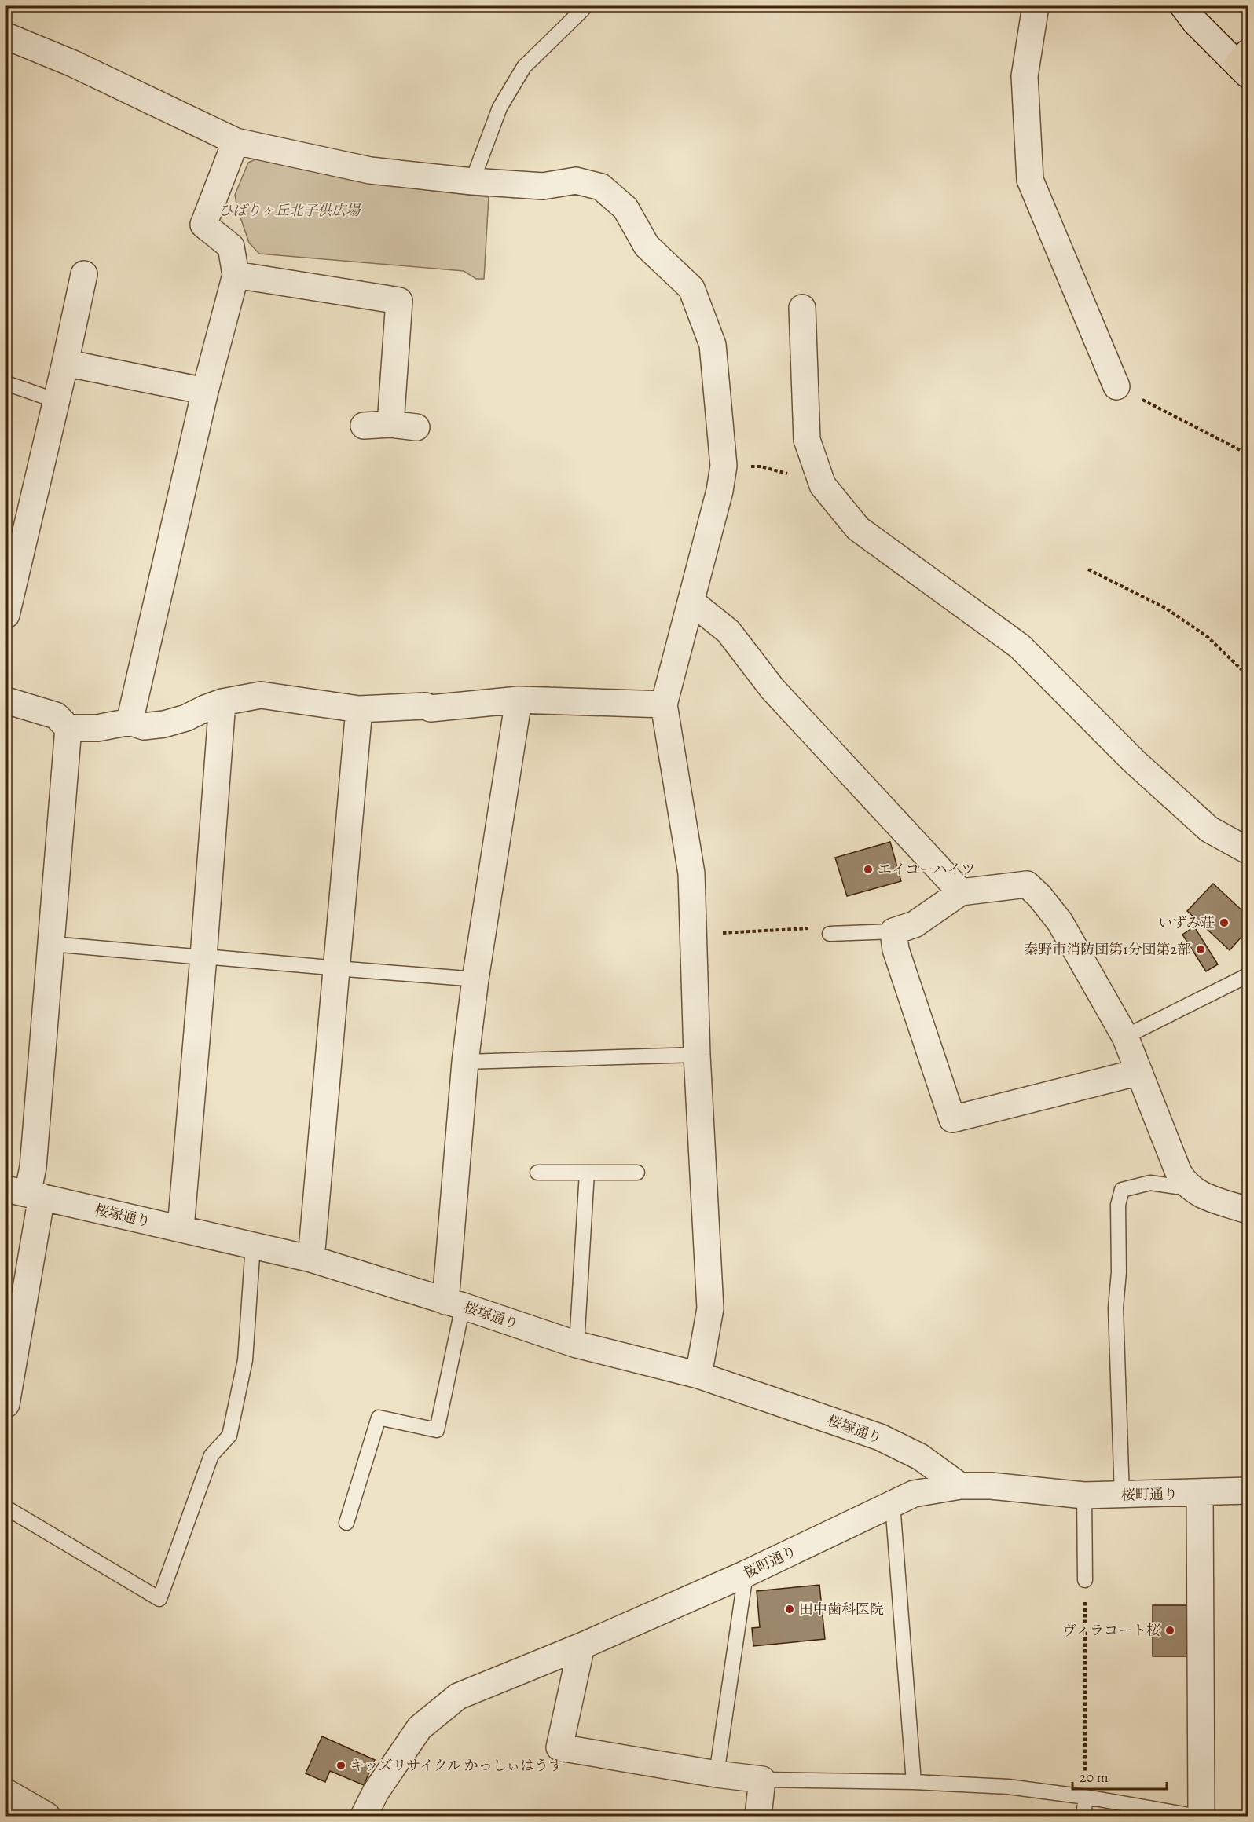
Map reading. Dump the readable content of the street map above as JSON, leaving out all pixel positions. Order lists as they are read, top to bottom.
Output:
{
  "streets": {
    "street": ["桜塚通り", "桜町通り"]
  },
  "crossings": [
    ["桜塚通り", "桜町通り"]
  ],
  "parks": ["ひばりヶ丘北子供広場"],
  "places": [
    "エイコーハイツ",
    "いずみ荘",
    "秦野市消防団第1分団第2部",
    "田中歯科医院",
    "ヴィラコート桜",
    "キッズリサイクル かっしぃはうす"
  ],
  "scale_bar": "20 m"
}
